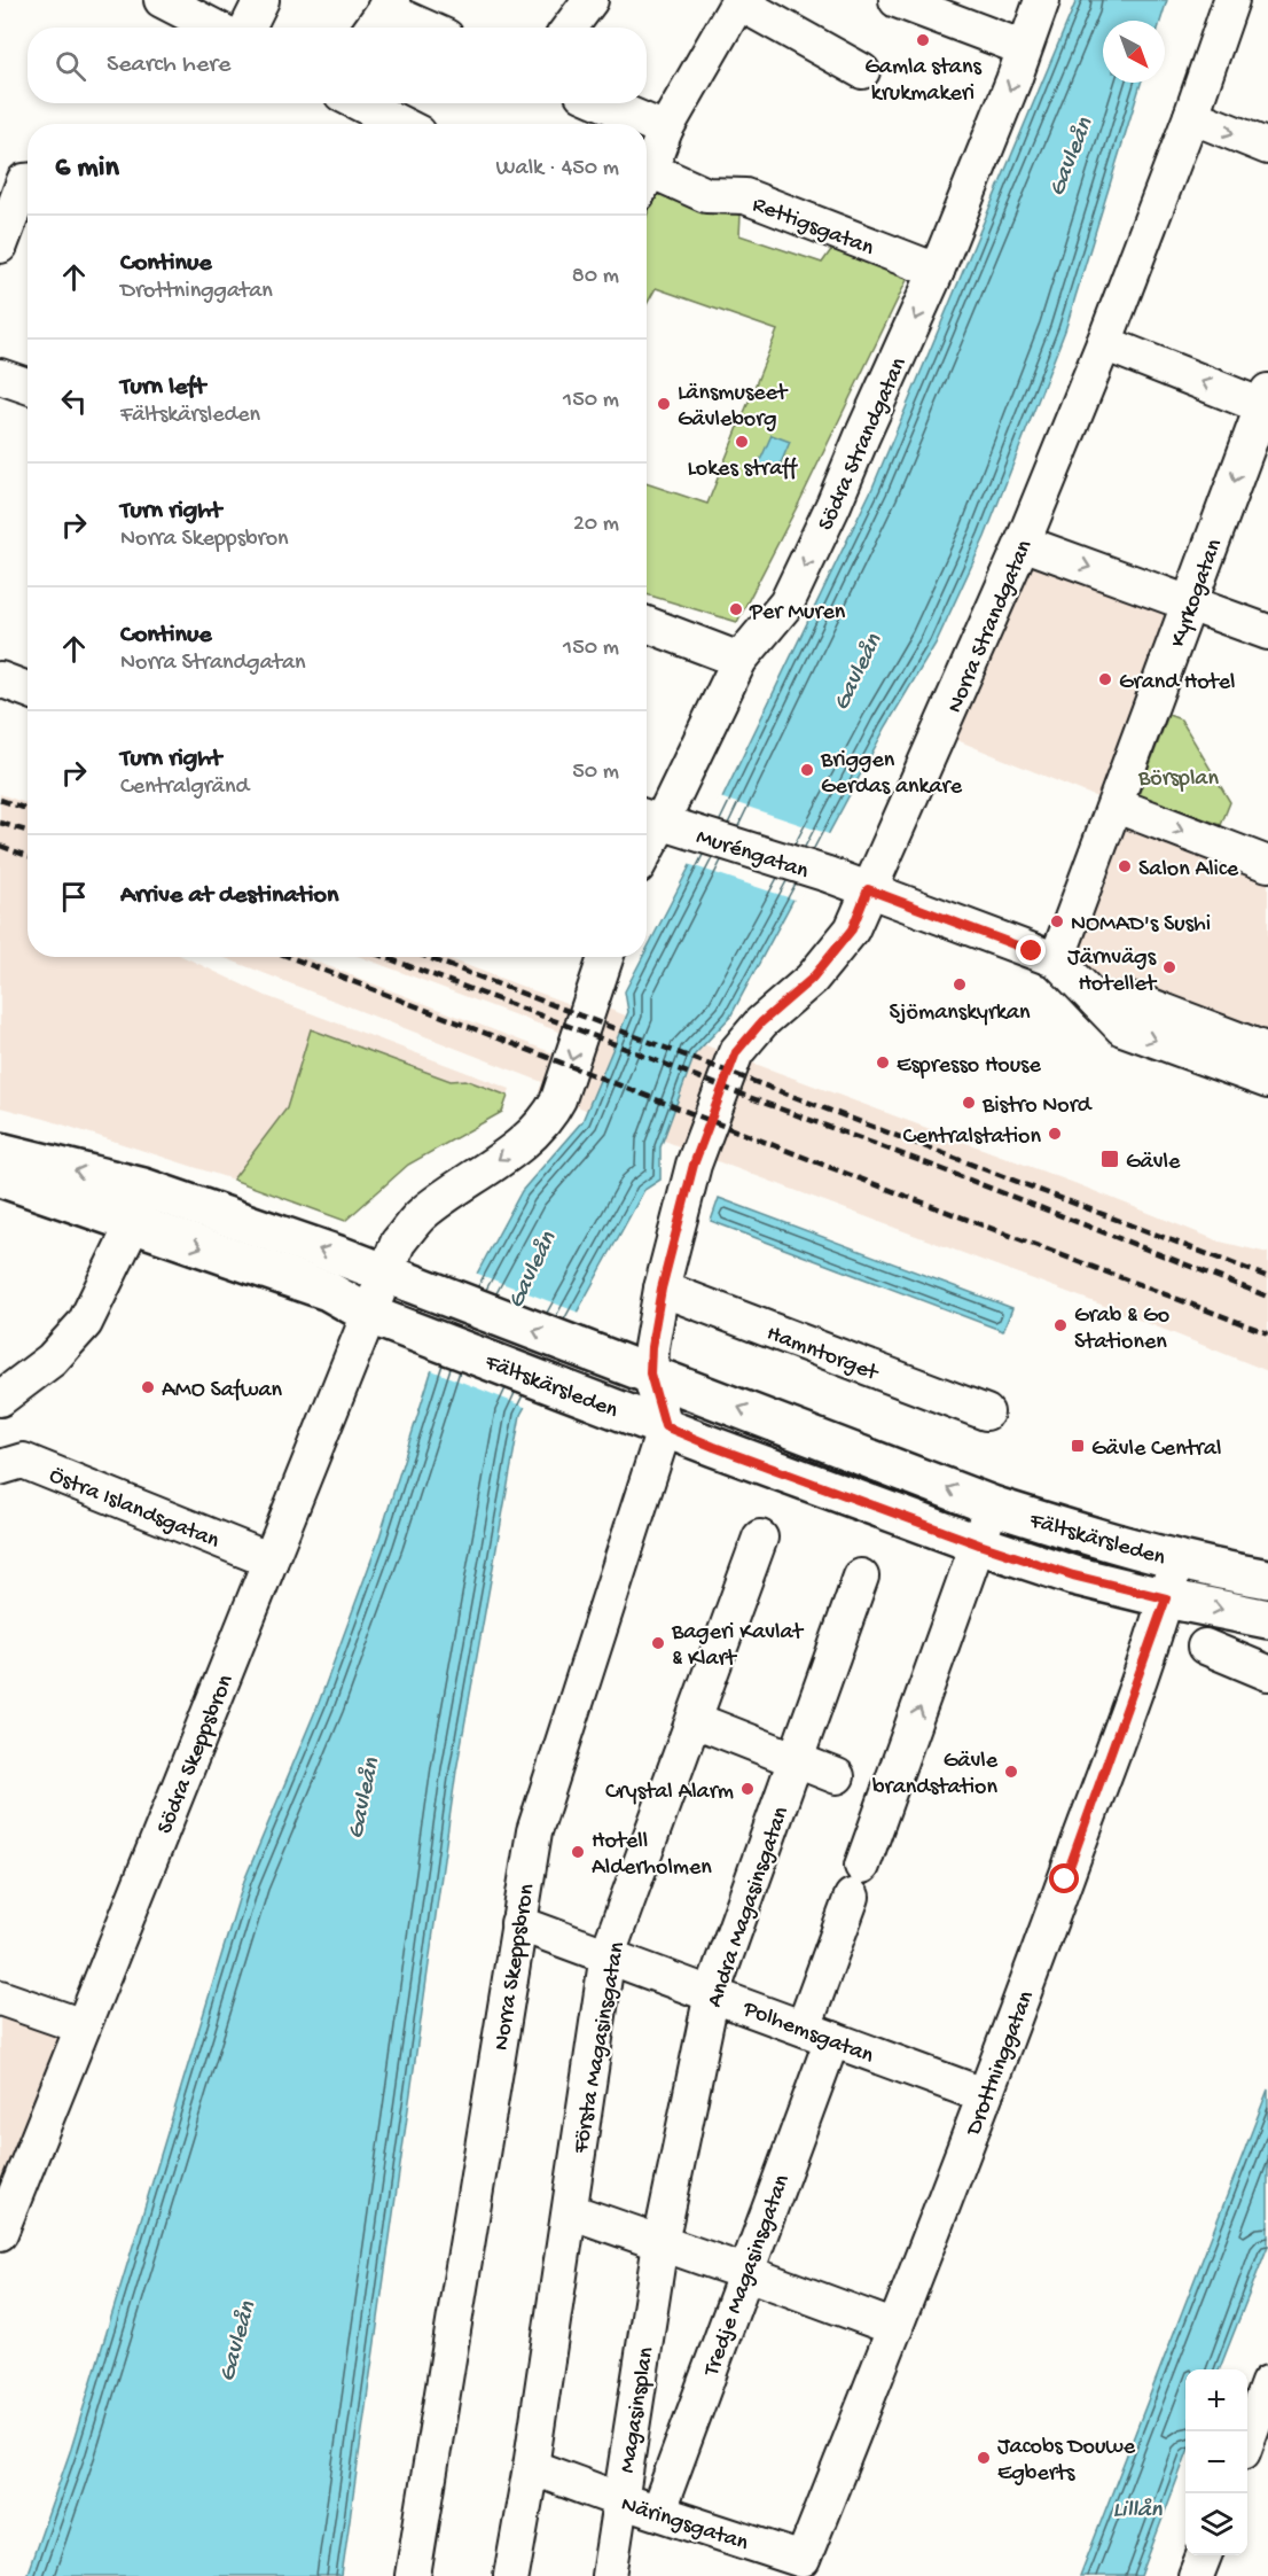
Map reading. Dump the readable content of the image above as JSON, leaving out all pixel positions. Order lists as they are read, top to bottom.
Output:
{
  "streets": {
    "main road": ["Fältskärsleden"],
    "street": [
      "Rettigsgatan",
      "Södra Strandgatan",
      "Kyrkogatan",
      "Norra Strandgatan",
      "Muréngatan",
      "Hamntorget",
      "Östra Islandsgatan",
      "Södra Skeppsbron",
      "Andra Magasinsgatan",
      "Norra Skeppsbron",
      "Polhemsgatan",
      "Första Magasinsgatan",
      "Drottninggatan",
      "Tredje Magasinsgatan",
      "Magasinsplan",
      "Näringsgatan"
    ]
  },
  "crossings": [
    ["Rettigsgatan", "Södra Strandgatan"],
    ["Södra Strandgatan", "Muréngatan"],
    ["Kyrkogatan", "Muréngatan"],
    ["Norra Strandgatan", "Muréngatan"],
    ["Norra Strandgatan", "Hamntorget"],
    ["Norra Strandgatan", "Fältskärsleden"],
    ["Fältskärsleden", "Södra Skeppsbron"],
    ["Fältskärsleden", "Norra Skeppsbron"],
    ["Fältskärsleden", "Drottninggatan"],
    ["Fältskärsleden", "Tredje Magasinsgatan"],
    ["Östra Islandsgatan", "Södra Skeppsbron"],
    ["Andra Magasinsgatan", "Polhemsgatan"],
    ["Andra Magasinsgatan", "Magasinsplan"],
    ["Norra Skeppsbron", "Polhemsgatan"],
    ["Polhemsgatan", "Första Magasinsgatan"],
    ["Polhemsgatan", "Drottninggatan"],
    ["Polhemsgatan", "Tredje Magasinsgatan"],
    ["Första Magasinsgatan", "Näringsgatan"],
    ["Drottninggatan", "Näringsgatan"],
    ["Tredje Magasinsgatan", "Näringsgatan"],
    ["Magasinsplan", "Näringsgatan"]
  ],
  "one_way": ["Södra Strandgatan", "Kyrkogatan", "Tredje Magasinsgatan"],
  "water": ["Gavleån", "Lillån"],
  "parks": ["Börsplan"],
  "places": {
    "other": [
      "Gamla stans krukmakeri",
      "Länsmuseet Gävleborg",
      "Lokes straff",
      "Per Muren",
      "Grand Hotel",
      "Briggen Gerdas ankare",
      "Salon Alice",
      "NOMAD's Sushi",
      "Järnvägs Hotellet",
      "Sjömanskyrkan",
      "Espresso House",
      "Bistro Nord",
      "Centralstation",
      "Grab & Go Stationen",
      "AMO Safwan",
      "Bageri Kavlat & Klart",
      "Gävle brandstation",
      "Crystal Alarm",
      "Hotell Alderholmen",
      "Jacobs Douwe Egberts"
    ],
    "transit": ["Gävle", "Gävle Central"]
  },
  "north": "bottom right",
  "page": {
    "search": "Search here",
    "heading": ["6 min", "Walk · 450 m"],
    "list": [
      ["Continue", "Drottninggatan", "80 m"],
      ["Turn left", "Fältskärsleden", "150 m"],
      ["Turn right", "Norra Skeppsbron", "20 m"],
      ["Continue", "Norra Strandgatan", "150 m"],
      ["Turn right", "Centralgränd", "50 m"],
      "Arrive at destination"
    ],
    "map_buttons": ["+", "−"]
  }
}
